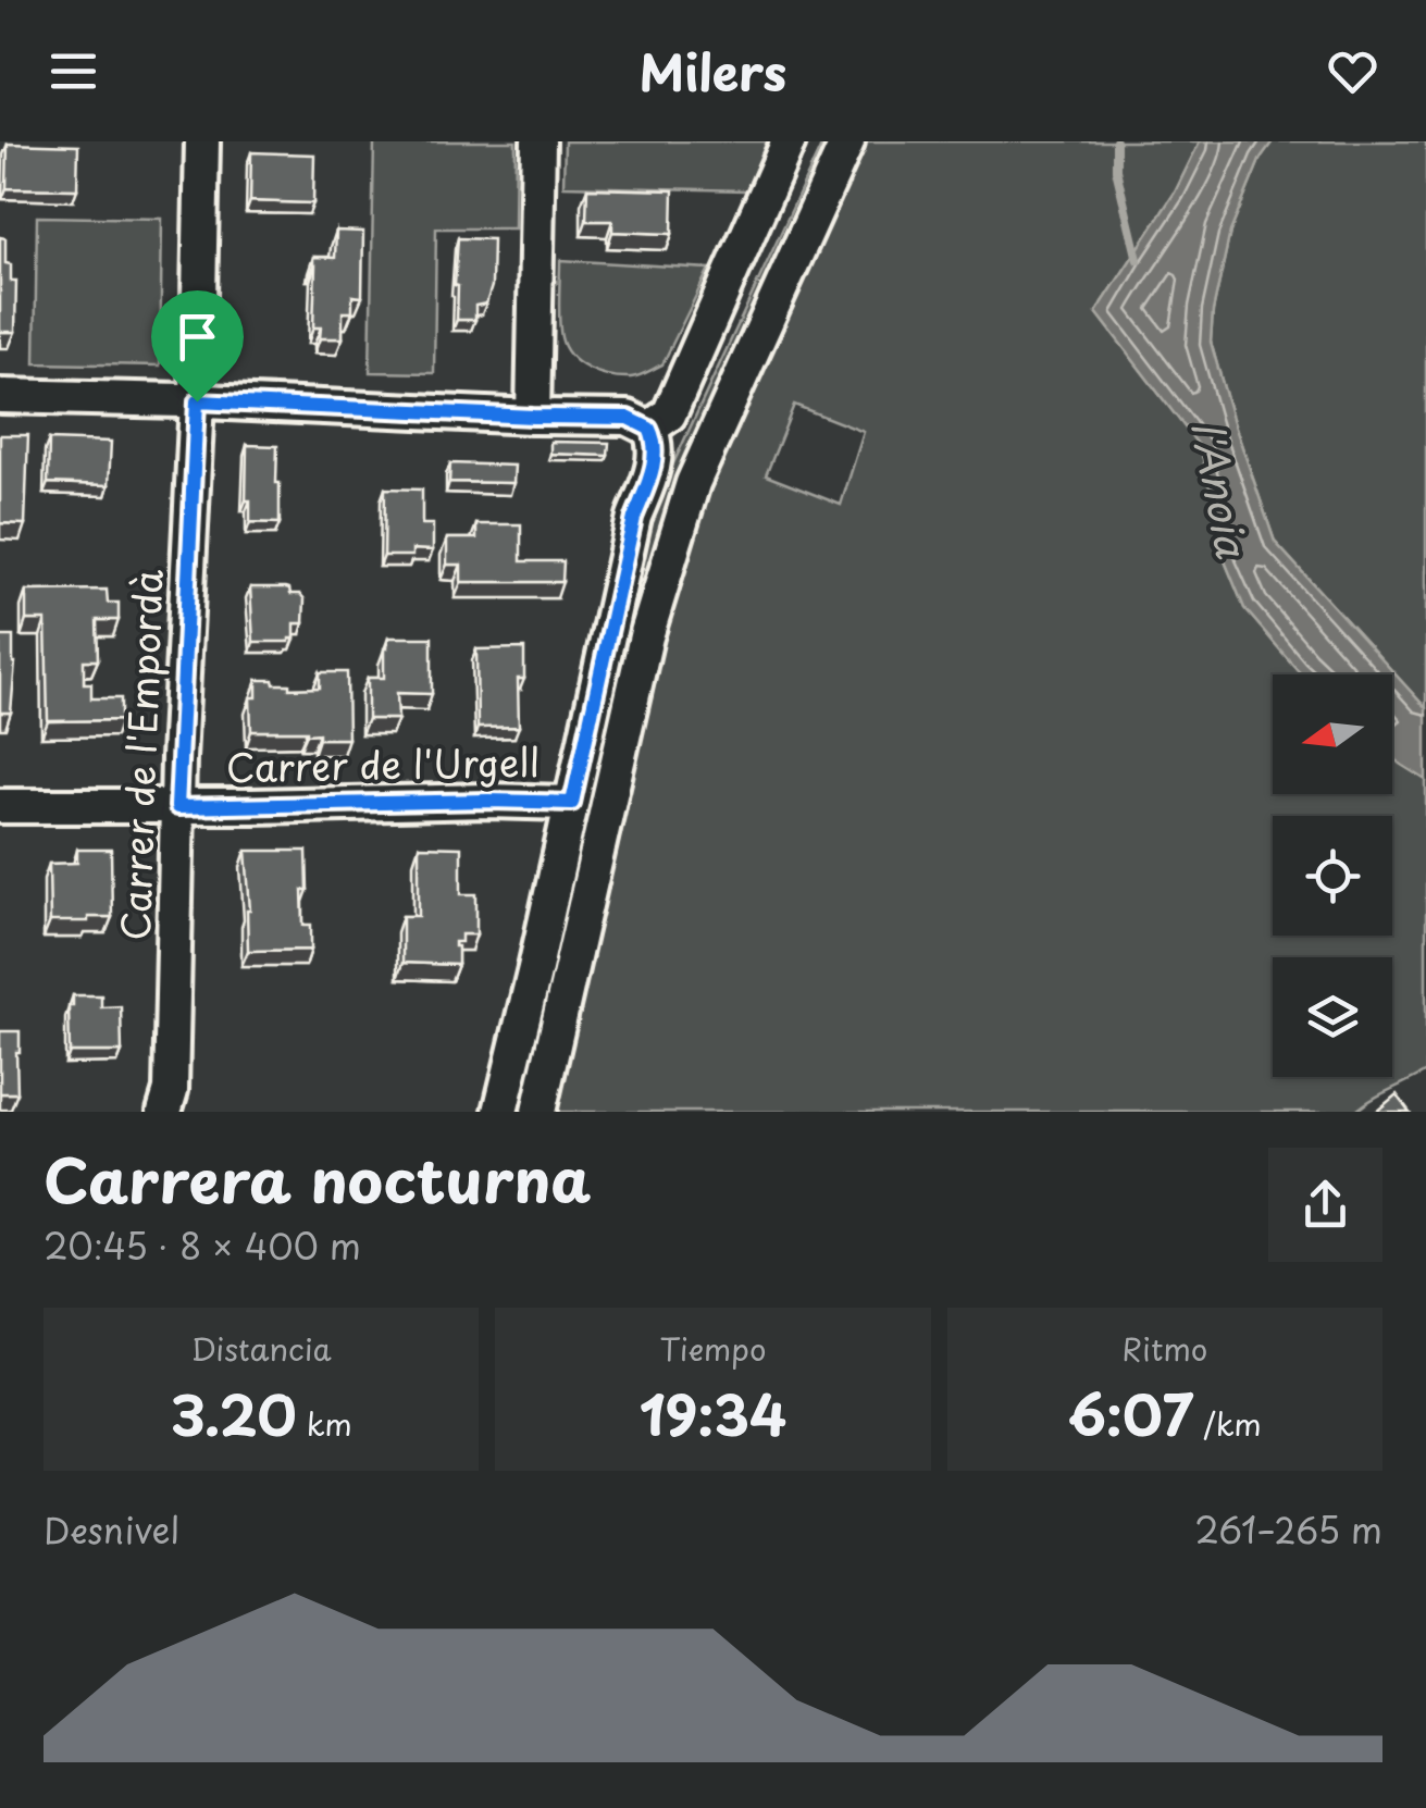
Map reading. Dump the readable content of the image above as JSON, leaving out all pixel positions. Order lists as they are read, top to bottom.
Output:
{
  "streets": {
    "street": ["Carrer de l'Empordà", "Carrer de l'Urgell"]
  },
  "crossings": [
    ["Carrer de l'Empordà", "Carrer de l'Urgell"]
  ],
  "water": ["l'Anoia"],
  "north": "left",
  "page": {
    "header": "Milers",
    "heading": ["Carrera nocturna", "20:45 · 8 × 400 m"],
    "stats": [
      ["Distancia", "3.20 km"],
      ["Tiempo", "19:34"],
      ["Ritmo", "6:07 /km"]
    ],
    "chart": ["Desnivel", "261–265 m"]
  }
}
